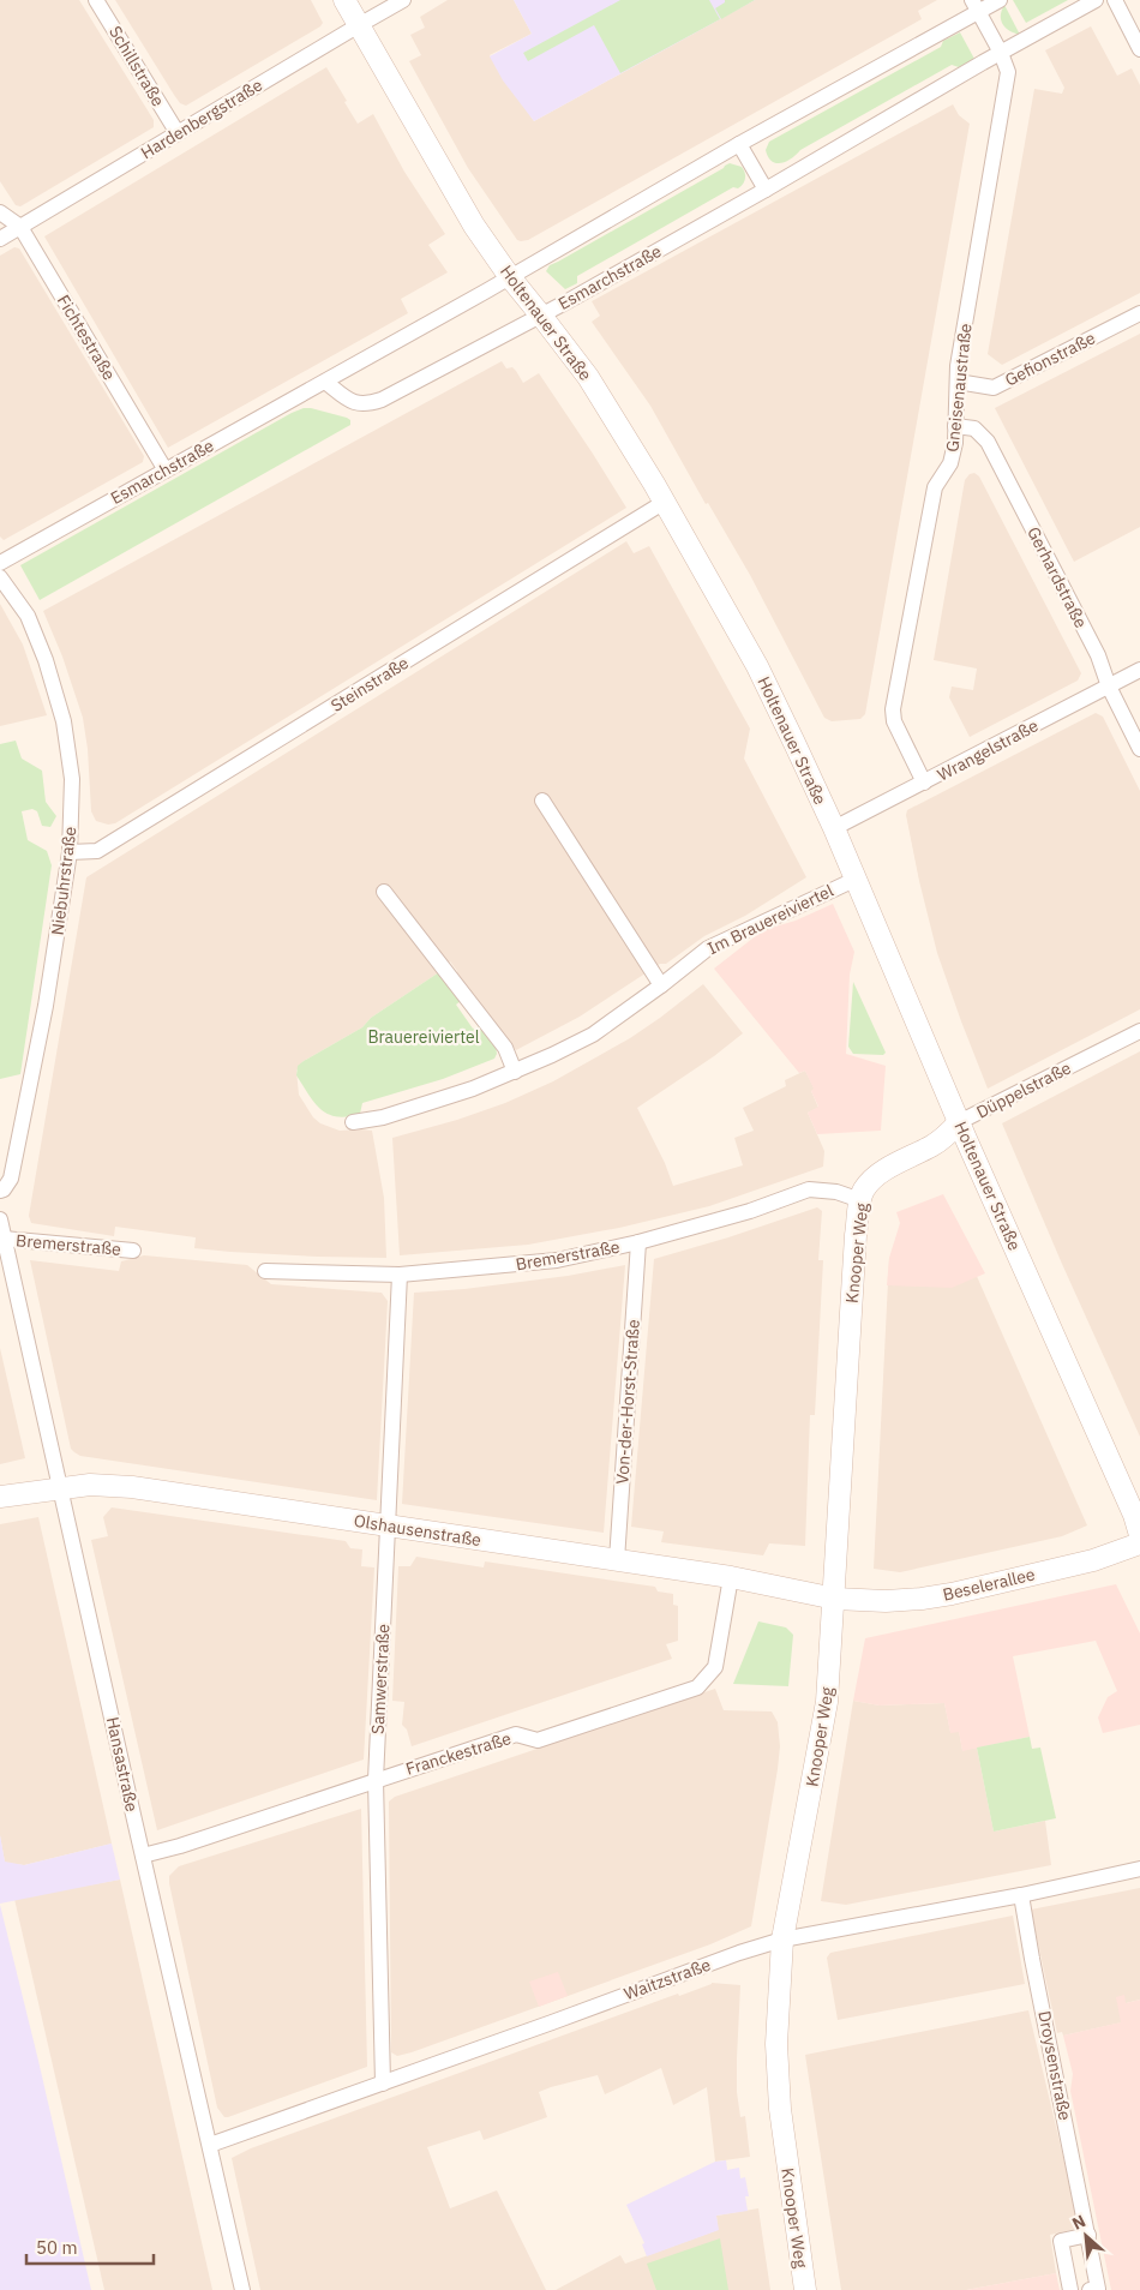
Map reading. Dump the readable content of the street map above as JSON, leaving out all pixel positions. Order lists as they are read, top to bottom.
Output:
{
  "streets": {
    "main road": [
      "Holtenauer Straße",
      "Düppelstraße",
      "Knooper Weg",
      "Olshausenstraße",
      "Beselerallee"
    ],
    "street": [
      "Schillstraße",
      "Hardenbergstraße",
      "Esmarchstraße",
      "Fichtestraße",
      "Gefionstraße",
      "Gneisenaustraße",
      "Gerhardstraße",
      "Steinstraße",
      "Wrangelstraße",
      "Niebuhrstraße",
      "Im Brauereiviertel",
      "Bremerstraße",
      "Von-der-Horst-Straße",
      "Samwerstraße",
      "Franckestraße",
      "Hansastraße",
      "Waitzstraße",
      "Droysenstraße"
    ]
  },
  "crossings": [
    ["Schillstraße", "Hardenbergstraße"],
    ["Hardenbergstraße", "Holtenauer Straße"],
    ["Hardenbergstraße", "Fichtestraße"],
    ["Esmarchstraße", "Holtenauer Straße"],
    ["Esmarchstraße", "Fichtestraße"],
    ["Esmarchstraße", "Gneisenaustraße"],
    ["Holtenauer Straße", "Steinstraße"],
    ["Holtenauer Straße", "Wrangelstraße"],
    ["Holtenauer Straße", "Im Brauereiviertel"],
    ["Holtenauer Straße", "Düppelstraße"],
    ["Gefionstraße", "Gneisenaustraße"],
    ["Gneisenaustraße", "Gerhardstraße"],
    ["Gneisenaustraße", "Wrangelstraße"],
    ["Gerhardstraße", "Wrangelstraße"],
    ["Steinstraße", "Niebuhrstraße"],
    ["Düppelstraße", "Bremerstraße"],
    ["Düppelstraße", "Knooper Weg"],
    ["Bremerstraße", "Knooper Weg"],
    ["Bremerstraße", "Von-der-Horst-Straße"],
    ["Bremerstraße", "Samwerstraße"],
    ["Bremerstraße", "Hansastraße"],
    ["Knooper Weg", "Olshausenstraße"],
    ["Knooper Weg", "Beselerallee"],
    ["Knooper Weg", "Waitzstraße"],
    ["Von-der-Horst-Straße", "Olshausenstraße"],
    ["Olshausenstraße", "Beselerallee"],
    ["Olshausenstraße", "Samwerstraße"],
    ["Olshausenstraße", "Franckestraße"],
    ["Olshausenstraße", "Hansastraße"],
    ["Samwerstraße", "Franckestraße"],
    ["Samwerstraße", "Waitzstraße"],
    ["Franckestraße", "Hansastraße"],
    ["Hansastraße", "Waitzstraße"],
    ["Waitzstraße", "Droysenstraße"]
  ],
  "parks": ["Brauereiviertel"],
  "scale_bar": "50 m",
  "north": "top left"
}
